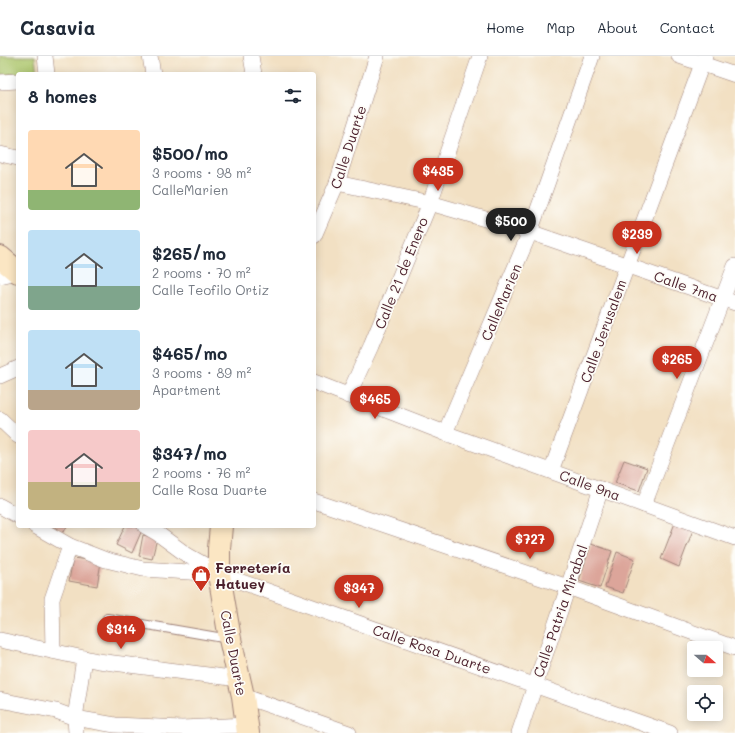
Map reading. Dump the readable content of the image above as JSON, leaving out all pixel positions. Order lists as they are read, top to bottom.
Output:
{
  "streets": {
    "street": [
      "Calle Duarte",
      "Calle 21 de Enero",
      "Calle 7ma",
      "CalleMarien",
      "Calle Jerusalem",
      "Calle 9na",
      "Calle Patria Mirabal",
      "Calle Rosa Duarte"
    ]
  },
  "crossings": [
    ["Calle Duarte", "Calle 7ma"],
    ["Calle Duarte", "Calle Rosa Duarte"],
    ["Calle 21 de Enero", "Calle 7ma"],
    ["Calle 21 de Enero", "Calle 9na"],
    ["Calle 7ma", "CalleMarien"],
    ["Calle 7ma", "Calle Jerusalem"],
    ["CalleMarien", "Calle 9na"],
    ["Calle Jerusalem", "Calle 9na"],
    ["Calle 9na", "Calle Patria Mirabal"],
    ["Calle Patria Mirabal", "Calle Rosa Duarte"]
  ],
  "places": {
    "shop": ["Ferretería Hatuey"]
  },
  "north": "right",
  "page": {
    "header": "Casavia",
    "nav": [
      "Home",
      "Map",
      "About",
      "Contact"
    ],
    "heading": "8 homes",
    "list": [
      {
        "name": "$500/mo",
        "note": "3 rooms · 98 m² · CalleMarien"
      },
      {
        "name": "$265/mo",
        "note": "2 rooms · 70 m² · Calle Teofilo Ortiz"
      },
      {
        "name": "$465/mo",
        "note": "3 rooms · 89 m² · Apartment"
      },
      {
        "name": "$347/mo",
        "note": "2 rooms · 76 m² · Calle Rosa Duarte"
      }
    ],
    "price": [
      "$435",
      "$500",
      "$239",
      "$265",
      "$465",
      "$727",
      "$347",
      "$314"
    ]
  }
}
